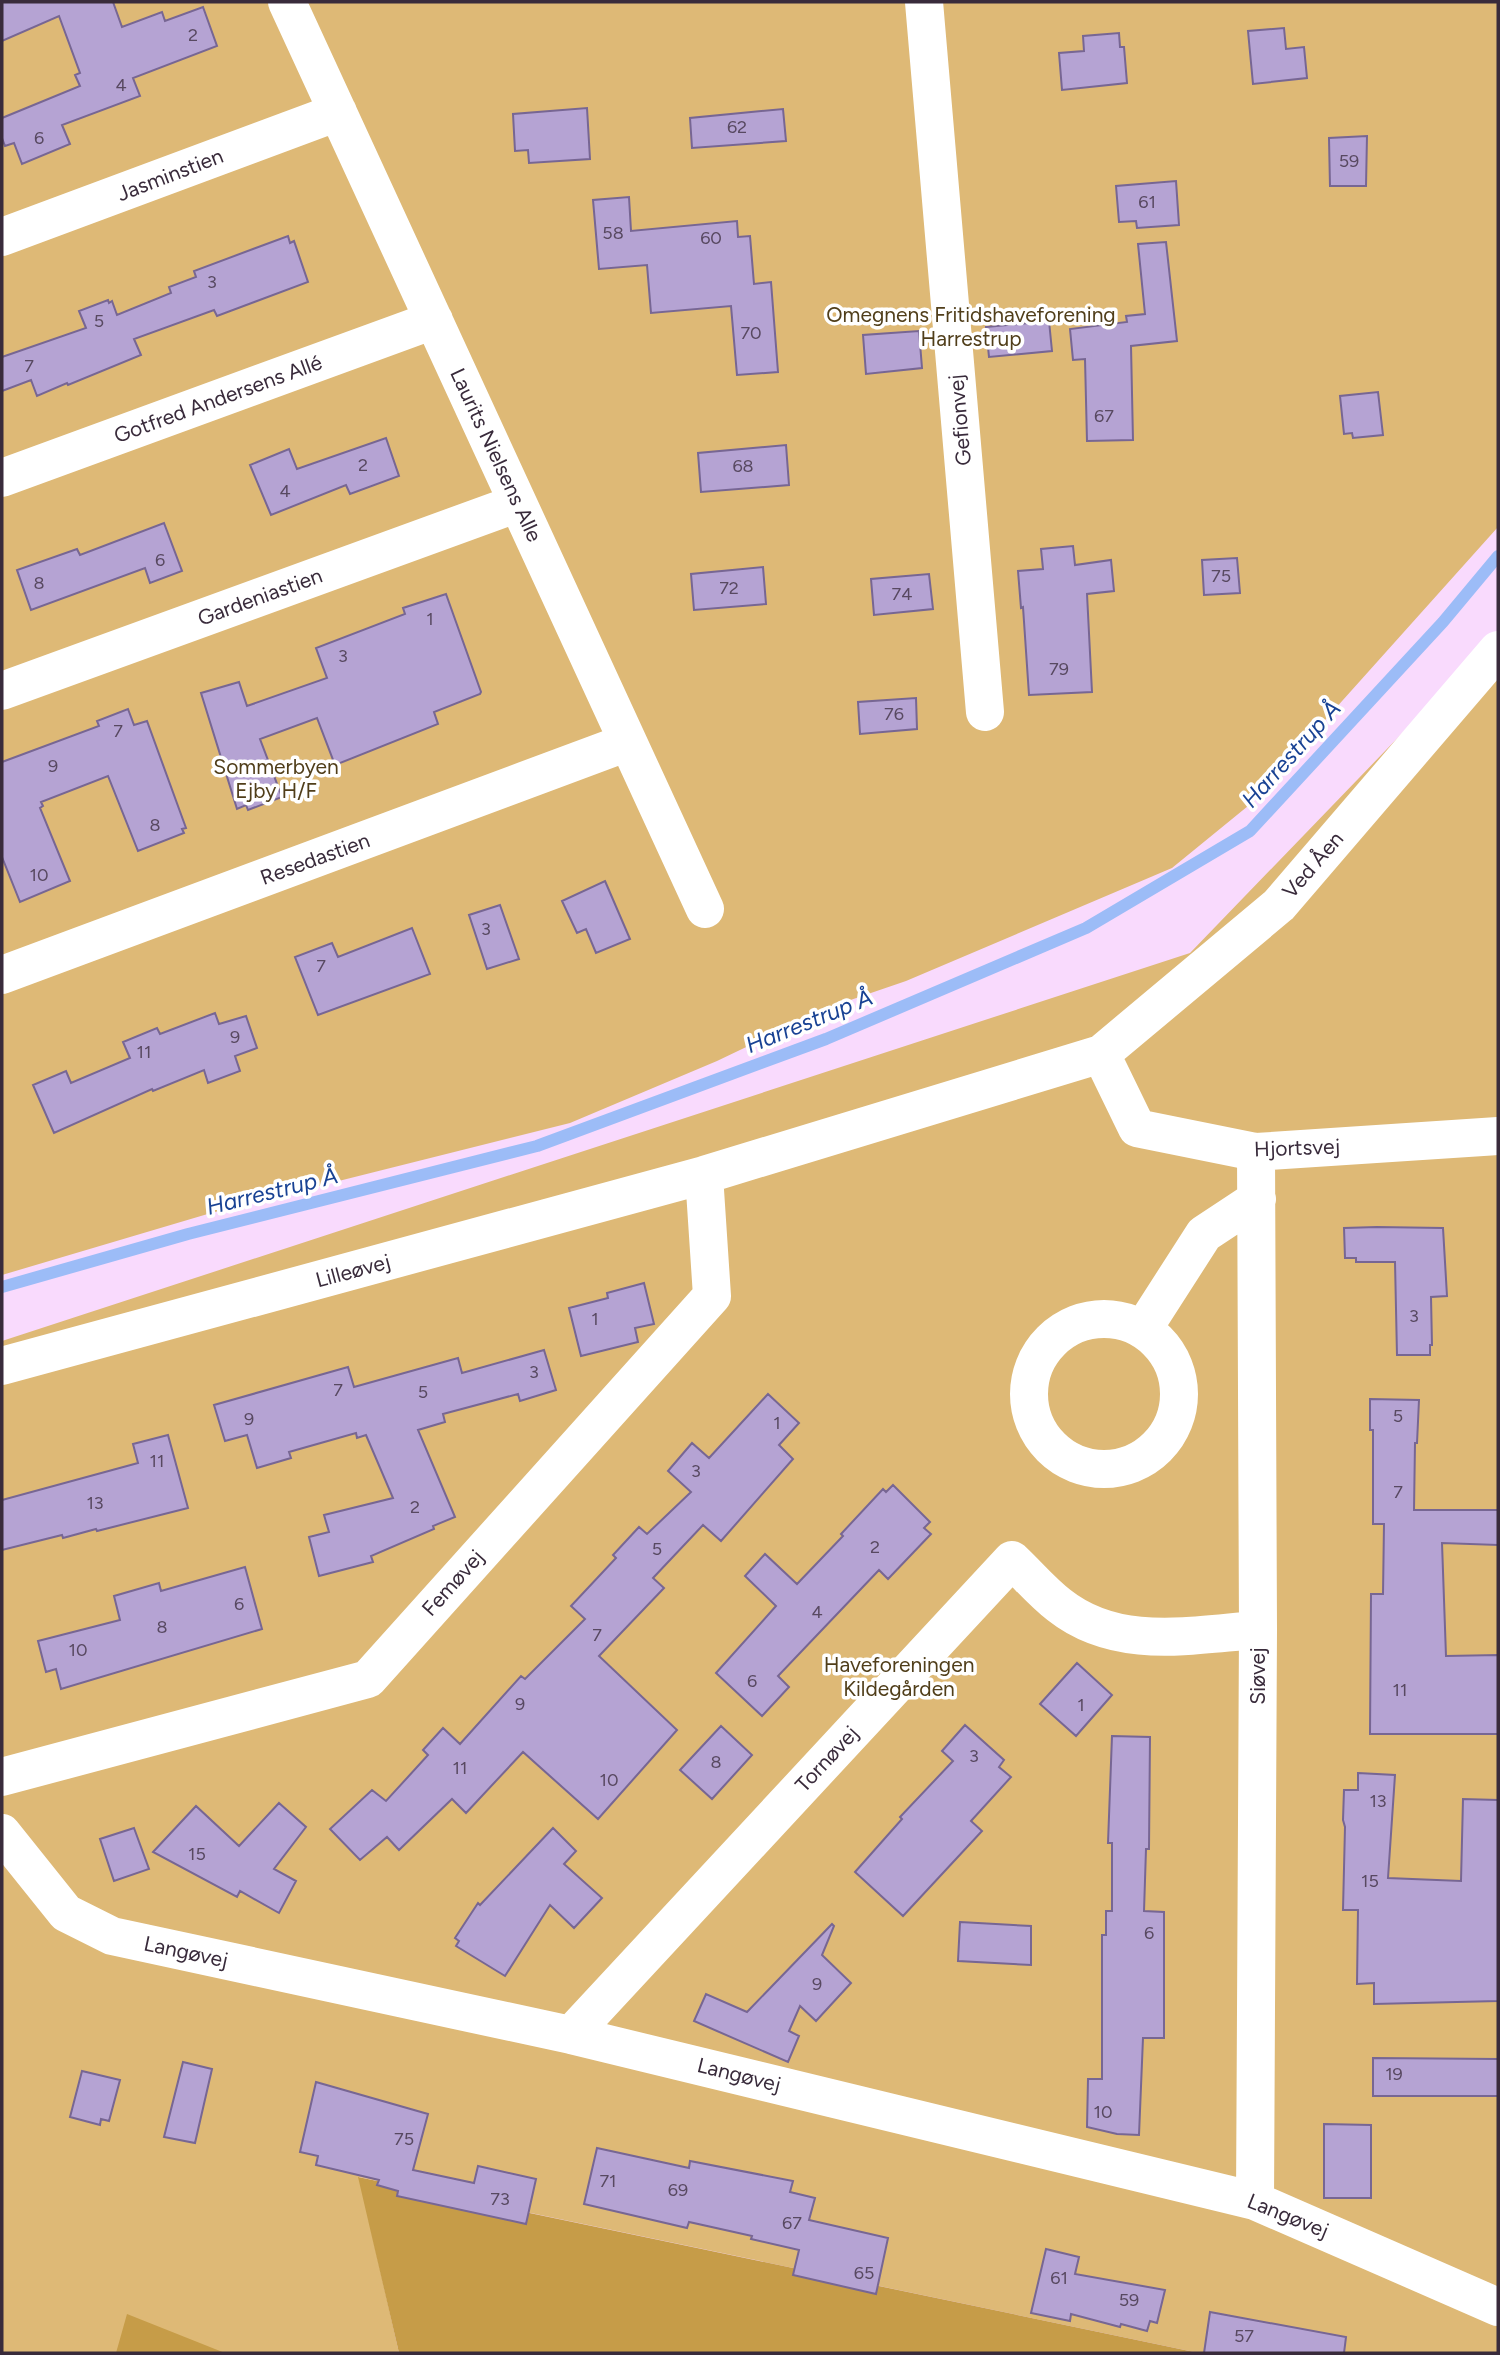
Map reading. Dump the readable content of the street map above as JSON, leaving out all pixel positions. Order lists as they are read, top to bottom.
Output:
{
  "streets": {
    "lane": [
      "Jasminstien",
      "Gotfred Andersens Allé",
      "Gefionvej",
      "Laurits Nielsens Alle",
      "Gardeniastien",
      "Resedastien",
      "Ved Åen",
      "Hjortsvej",
      "Lilleøvej",
      "Femøvej",
      "Siøvej",
      "Tornøvej",
      "Langøvej"
    ]
  },
  "crossings": [
    ["Jasminstien", "Laurits Nielsens Alle"],
    ["Gotfred Andersens Allé", "Laurits Nielsens Alle"],
    ["Laurits Nielsens Alle", "Gardeniastien"],
    ["Laurits Nielsens Alle", "Resedastien"],
    ["Ved Åen", "Hjortsvej"],
    ["Ved Åen", "Lilleøvej"],
    ["Hjortsvej", "Lilleøvej"],
    ["Hjortsvej", "Siøvej"],
    ["Lilleøvej", "Femøvej"],
    ["Siøvej", "Tornøvej"],
    ["Siøvej", "Langøvej"],
    ["Tornøvej", "Langøvej"]
  ],
  "water": ["Harrestrup Å"],
  "parks": ["Omegnens Fritidshaveforening Harrestrup", "Sommerbyen Ejby H/F", "Haveforeningen Kildegården"],
  "house_numbers": [
    "2",
    "4",
    "62",
    "6",
    "59",
    "61",
    "58",
    "60",
    "3",
    "5",
    "70",
    "7",
    "67",
    "2",
    "68",
    "4",
    "6",
    "75",
    "8",
    "72",
    "74",
    "1",
    "3",
    "79",
    "76",
    "7",
    "9",
    "8",
    "10",
    "3",
    "7",
    "9",
    "11",
    "3",
    "1",
    "3",
    "7",
    "5",
    "5",
    "9",
    "1",
    "11",
    "3",
    "7",
    "13",
    "2",
    "2",
    "5",
    "6",
    "4",
    "8",
    "7",
    "10",
    "6",
    "11",
    "9",
    "1",
    "3",
    "8",
    "11",
    "10",
    "13",
    "15",
    "15",
    "6",
    "9",
    "19",
    "10",
    "75",
    "71",
    "69",
    "73",
    "67",
    "65",
    "61",
    "59",
    "57"
  ]
}
